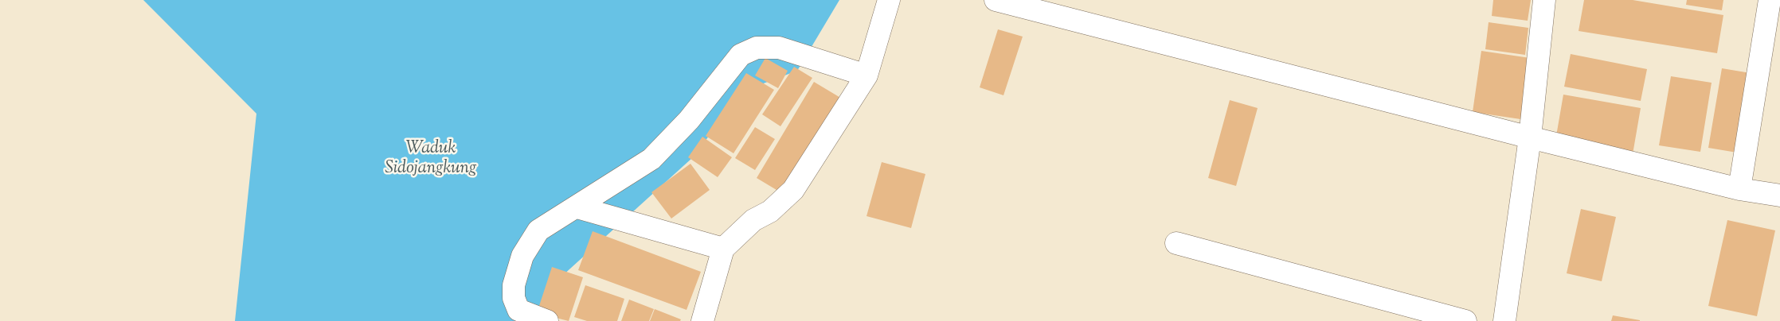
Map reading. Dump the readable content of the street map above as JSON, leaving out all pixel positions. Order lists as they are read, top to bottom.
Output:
{
  "water": ["Waduk Sidojangkung"]
}
